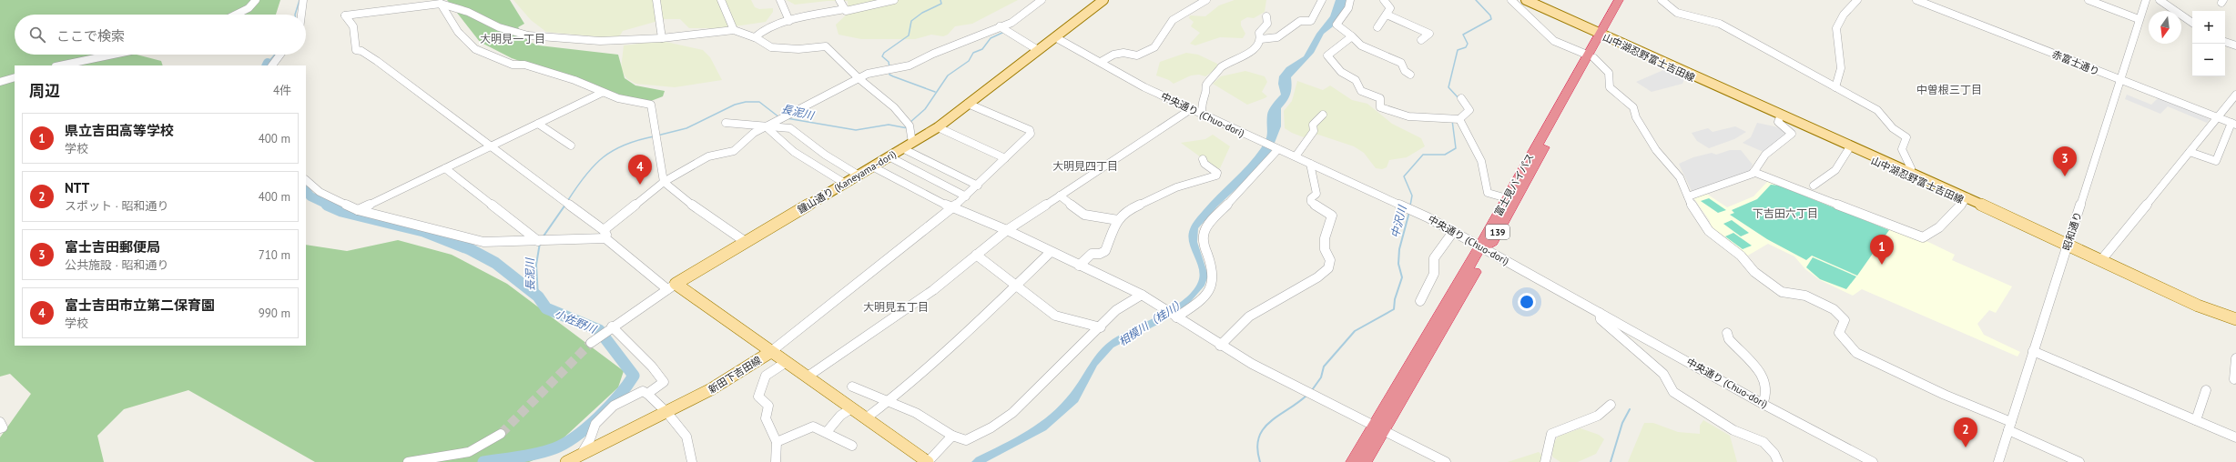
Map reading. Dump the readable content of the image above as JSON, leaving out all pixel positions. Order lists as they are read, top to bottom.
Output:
{
  "streets": {
    "highway": ["富士見バイパス", "139"],
    "main road": ["山中湖忍野富士吉田線", "鐘山通り (Kaneyama-dori)", "新田下吉田線"],
    "street": ["赤富士通り", "中央通り (Chuo-dori)", "昭和通り"]
  },
  "crossings": [
    ["山中湖忍野富士吉田線", "富士見バイパス"],
    ["山中湖忍野富士吉田線", "昭和通り"],
    ["赤富士通り", "昭和通り"],
    ["中央通り (Chuo-dori)", "鐘山通り (Kaneyama-dori)"],
    ["中央通り (Chuo-dori)", "富士見バイパス"]
  ],
  "districts": [
    "大明見一丁目",
    "中曽根三丁目",
    "大明見四丁目",
    "下吉田六丁目",
    "大明見五丁目"
  ],
  "water": [
    "長泥川",
    "中沢川",
    "小佐野川",
    "相模川（桂川）"
  ],
  "north": "bottom",
  "page": {
    "map_buttons": ["+", "−"],
    "search": "ここで検索",
    "heading": ["周辺", "4件"],
    "list": [
      {
        "mark": "1",
        "name": "県立吉田高等学校",
        "note": "学校",
        "value": "400 m"
      },
      {
        "mark": "2",
        "name": "NTT",
        "note": "スポット · 昭和通り",
        "value": "400 m"
      },
      {
        "mark": "3",
        "name": "富士吉田郵便局",
        "note": "公共施設 · 昭和通り",
        "value": "710 m"
      },
      {
        "mark": "4",
        "name": "富士吉田市立第二保育園",
        "note": "学校",
        "value": "990 m"
      }
    ],
    "pins": [
      "3",
      "4",
      "1",
      "2"
    ]
  }
}
